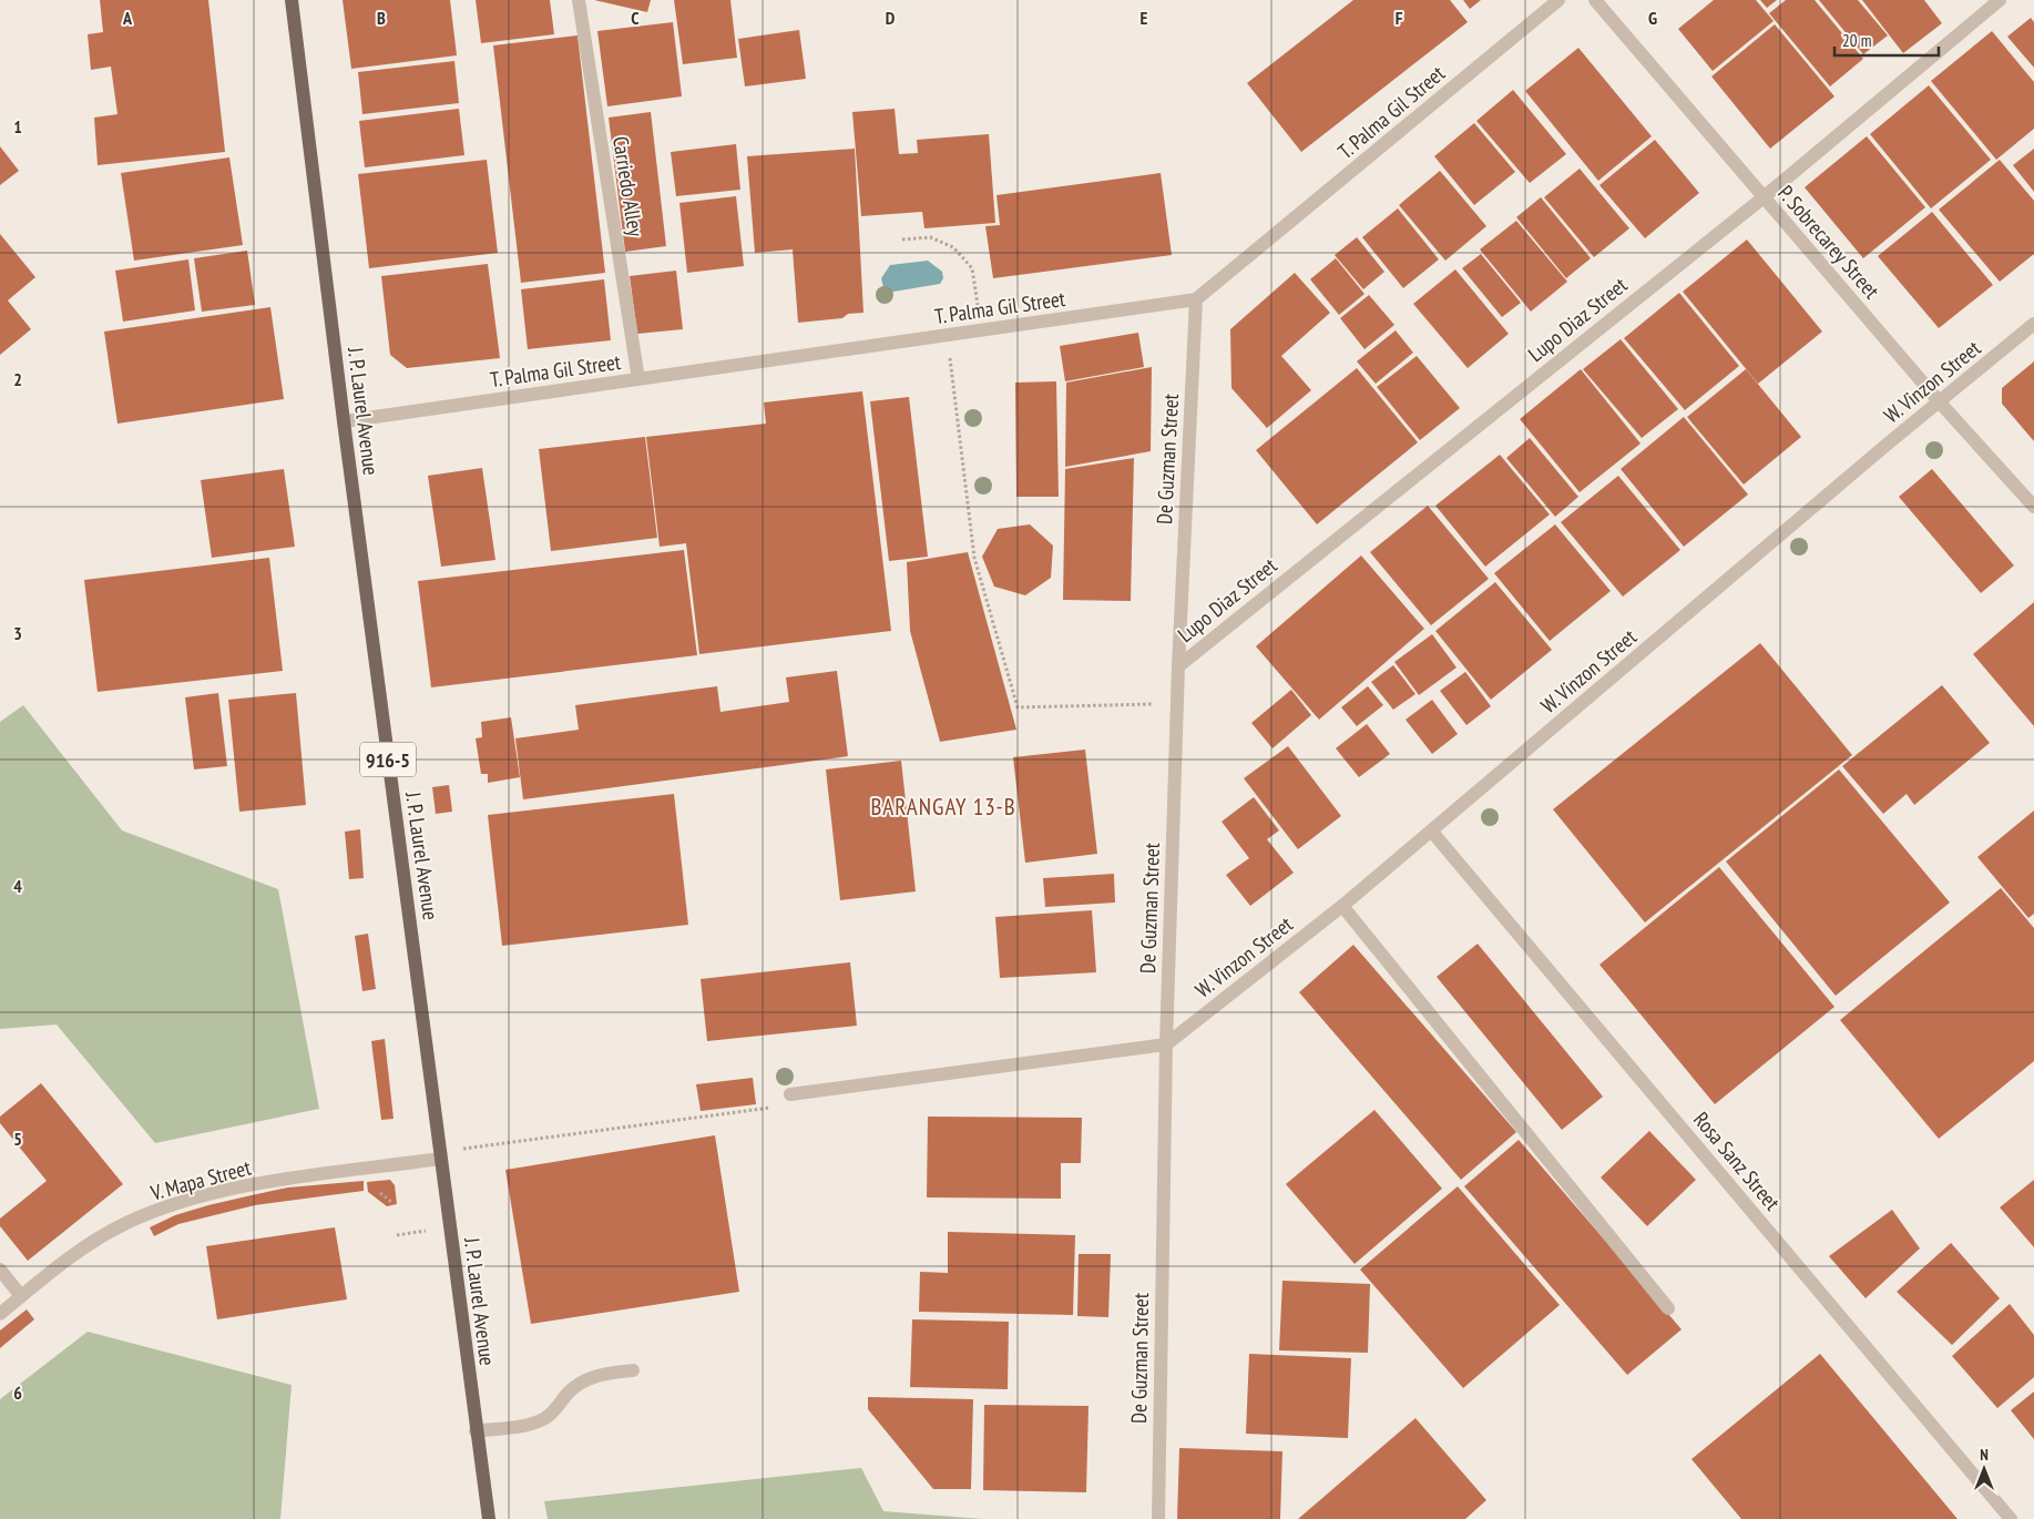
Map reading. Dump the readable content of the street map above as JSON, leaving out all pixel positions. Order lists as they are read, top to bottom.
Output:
{
  "streets": {
    "main road": ["J. P. Laurel Avenue", "916-5"],
    "street": [
      "T. Palma Gil Street",
      "Carriedo Alley",
      "P. Sobrecarey Street",
      "Lupo Diaz Street",
      "W. Vinzon Street",
      "De Guzman Street",
      "Rosa Sanz Street",
      "V. Mapa Street"
    ]
  },
  "crossings": [
    ["T. Palma Gil Street", "Carriedo Alley"],
    ["T. Palma Gil Street", "J. P. Laurel Avenue"],
    ["T. Palma Gil Street", "De Guzman Street"],
    ["P. Sobrecarey Street", "Lupo Diaz Street"],
    ["P. Sobrecarey Street", "W. Vinzon Street"],
    ["Lupo Diaz Street", "De Guzman Street"],
    ["W. Vinzon Street", "De Guzman Street"],
    ["W. Vinzon Street", "Rosa Sanz Street"],
    ["J. P. Laurel Avenue", "V. Mapa Street"]
  ],
  "districts": ["BARANGAY 13-B"],
  "scale_bar": "20 m",
  "north": "top",
  "grid": {
    "columns": [
      "A",
      "B",
      "C",
      "D",
      "E",
      "F",
      "G"
    ],
    "rows": [
      "1",
      "2",
      "3",
      "4",
      "5",
      "6"
    ]
  }
}
